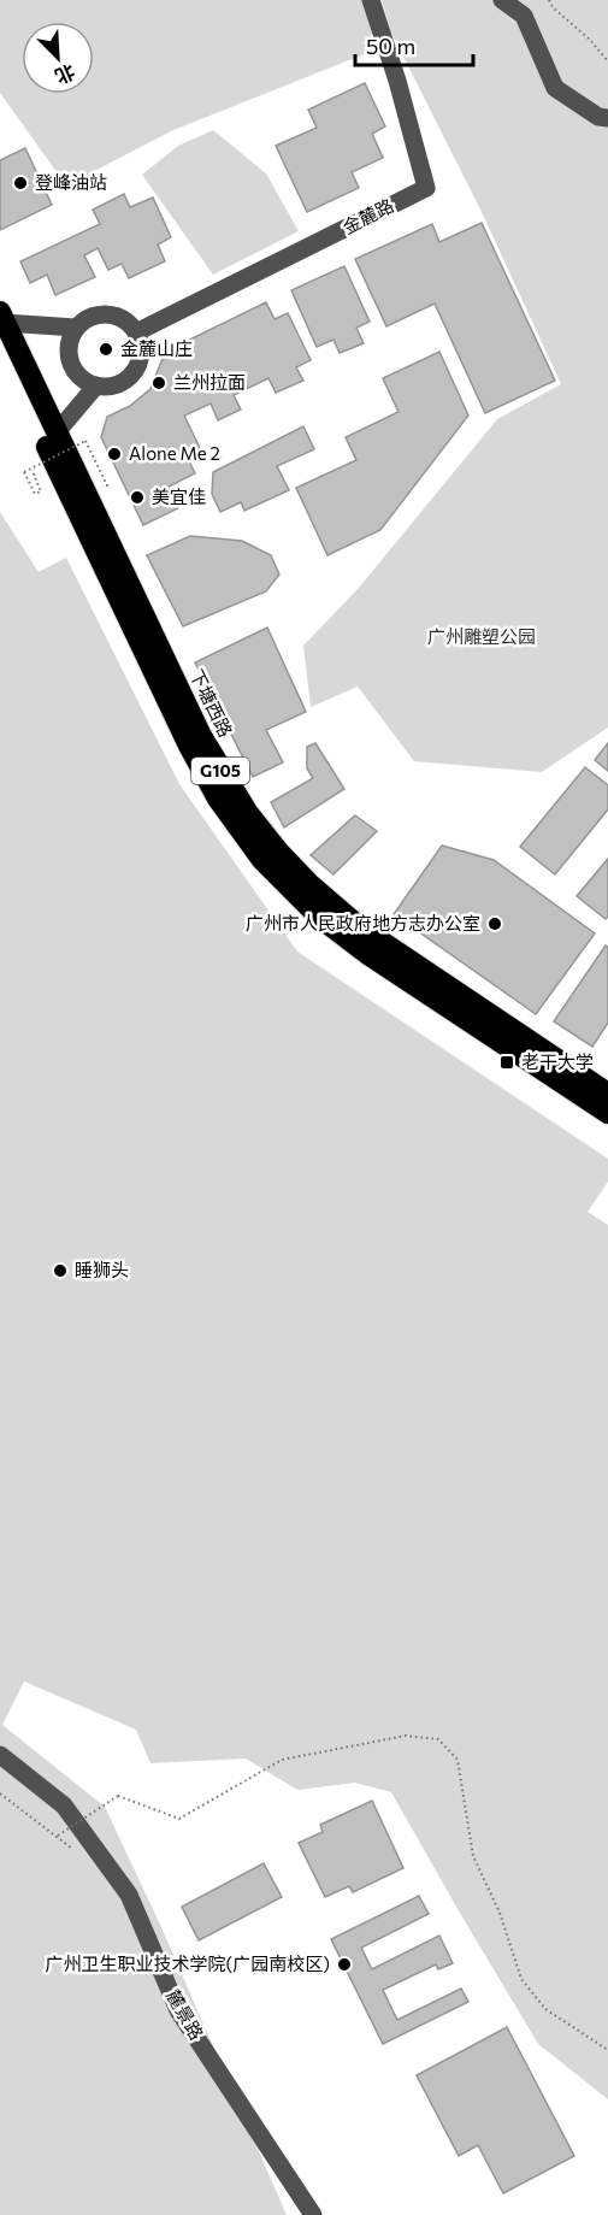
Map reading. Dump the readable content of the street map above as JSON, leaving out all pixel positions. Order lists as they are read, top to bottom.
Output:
{
  "streets": {
    "highway": ["下塘西路", "G105"],
    "street": ["金麓路", "麓景路"]
  },
  "parks": ["广州雕塑公园"],
  "places": {
    "other": [
      "登峰油站",
      "金麓山庄",
      "兰州拉面",
      "Alone Me 2",
      "美宜佳",
      "广州市人民政府地方志办公室",
      "睡狮头",
      "广州卫生职业技术学院(广园南校区)"
    ],
    "transit": ["老干大学"]
  },
  "scale_bar": "50 m",
  "north": "bottom right"
}
